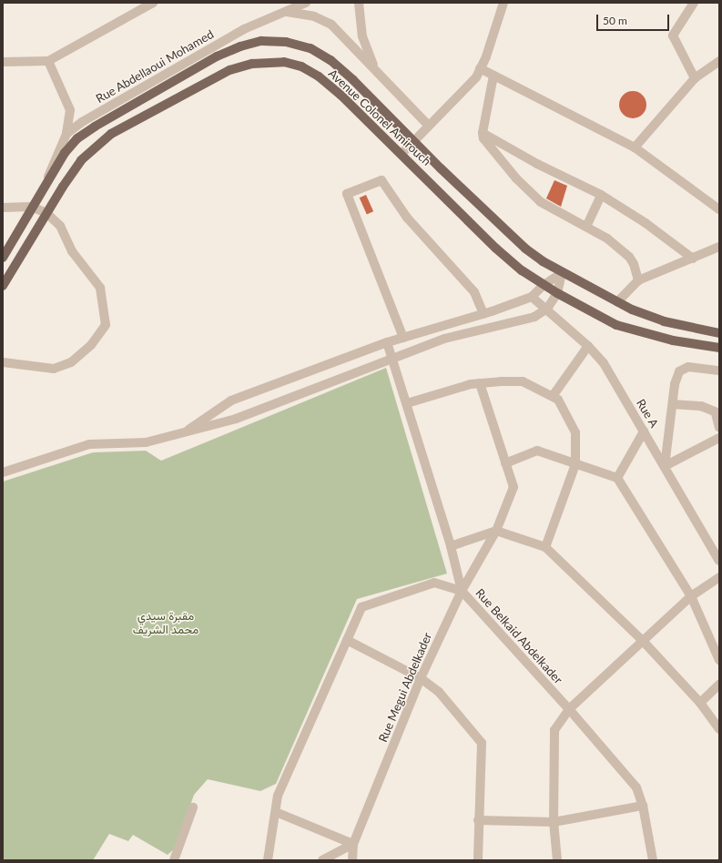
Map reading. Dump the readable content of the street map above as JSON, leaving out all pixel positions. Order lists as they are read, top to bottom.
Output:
{
  "streets": {
    "main road": ["Avenue Colonel Amirouch"],
    "street": [
      "Rue Abdellaoui Mohamed",
      "Rue A",
      "Rue Belkaid Abdelkader",
      "Rue Megui Abdelkader"
    ]
  },
  "crossings": [
    ["Rue Abdellaoui Mohamed", "Avenue Colonel Amirouch"],
    ["Rue Belkaid Abdelkader", "Rue Megui Abdelkader"]
  ],
  "parks": ["مقبرة سيدي محمد الشريف"],
  "scale_bar": "50 m"
}
